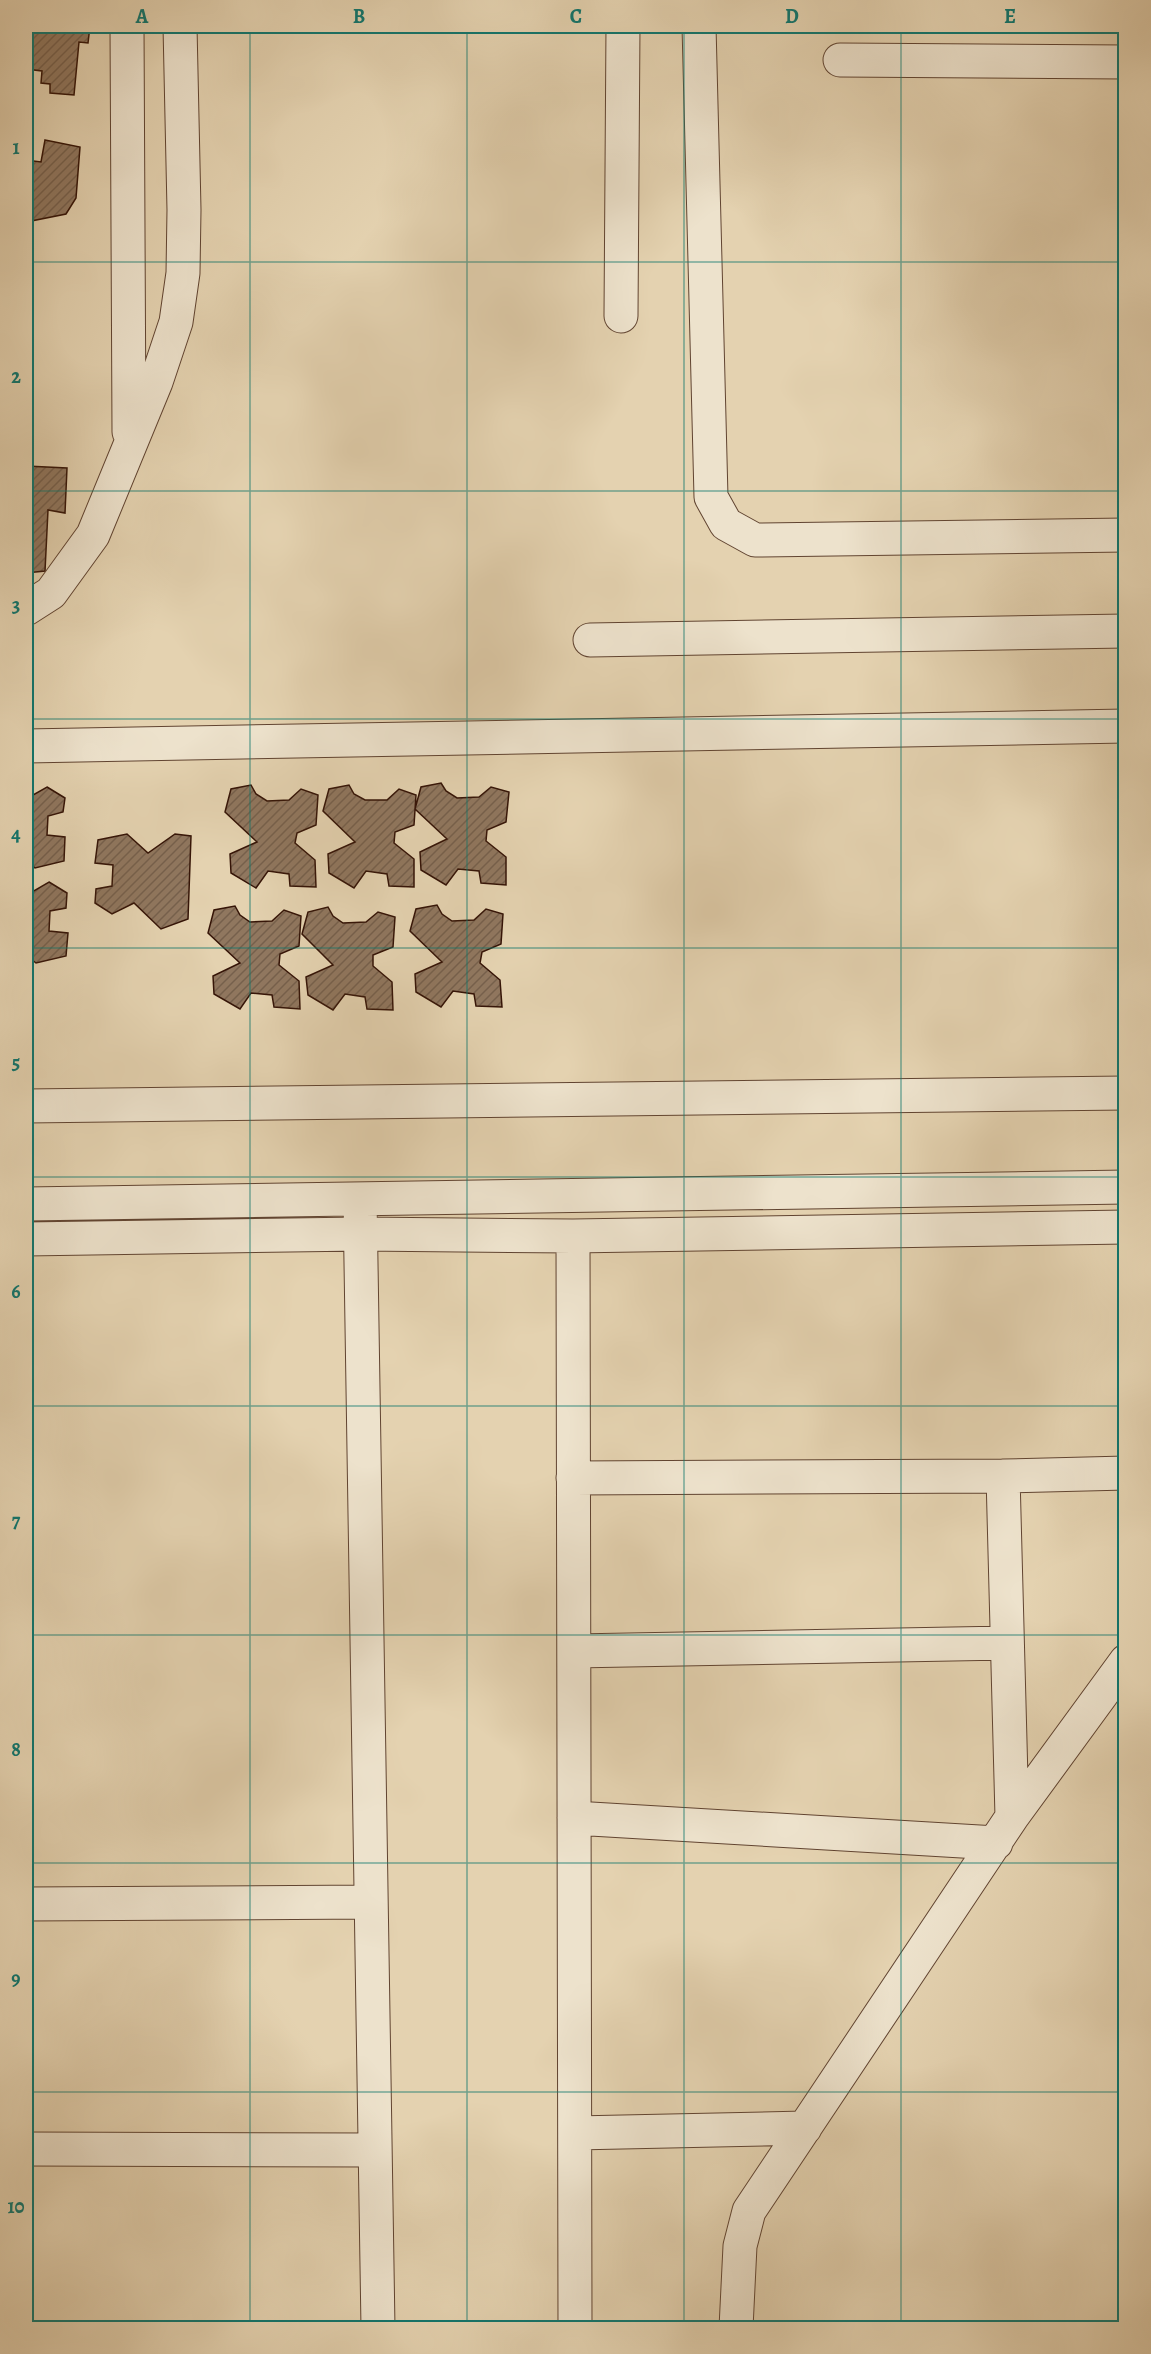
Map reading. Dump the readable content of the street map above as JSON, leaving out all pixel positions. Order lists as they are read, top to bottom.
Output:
{
  "grid": {
    "columns": [
      "A",
      "B",
      "C",
      "D",
      "E"
    ],
    "rows": [
      "1",
      "2",
      "3",
      "4",
      "5",
      "6",
      "7",
      "8",
      "9",
      "10"
    ]
  }
}
